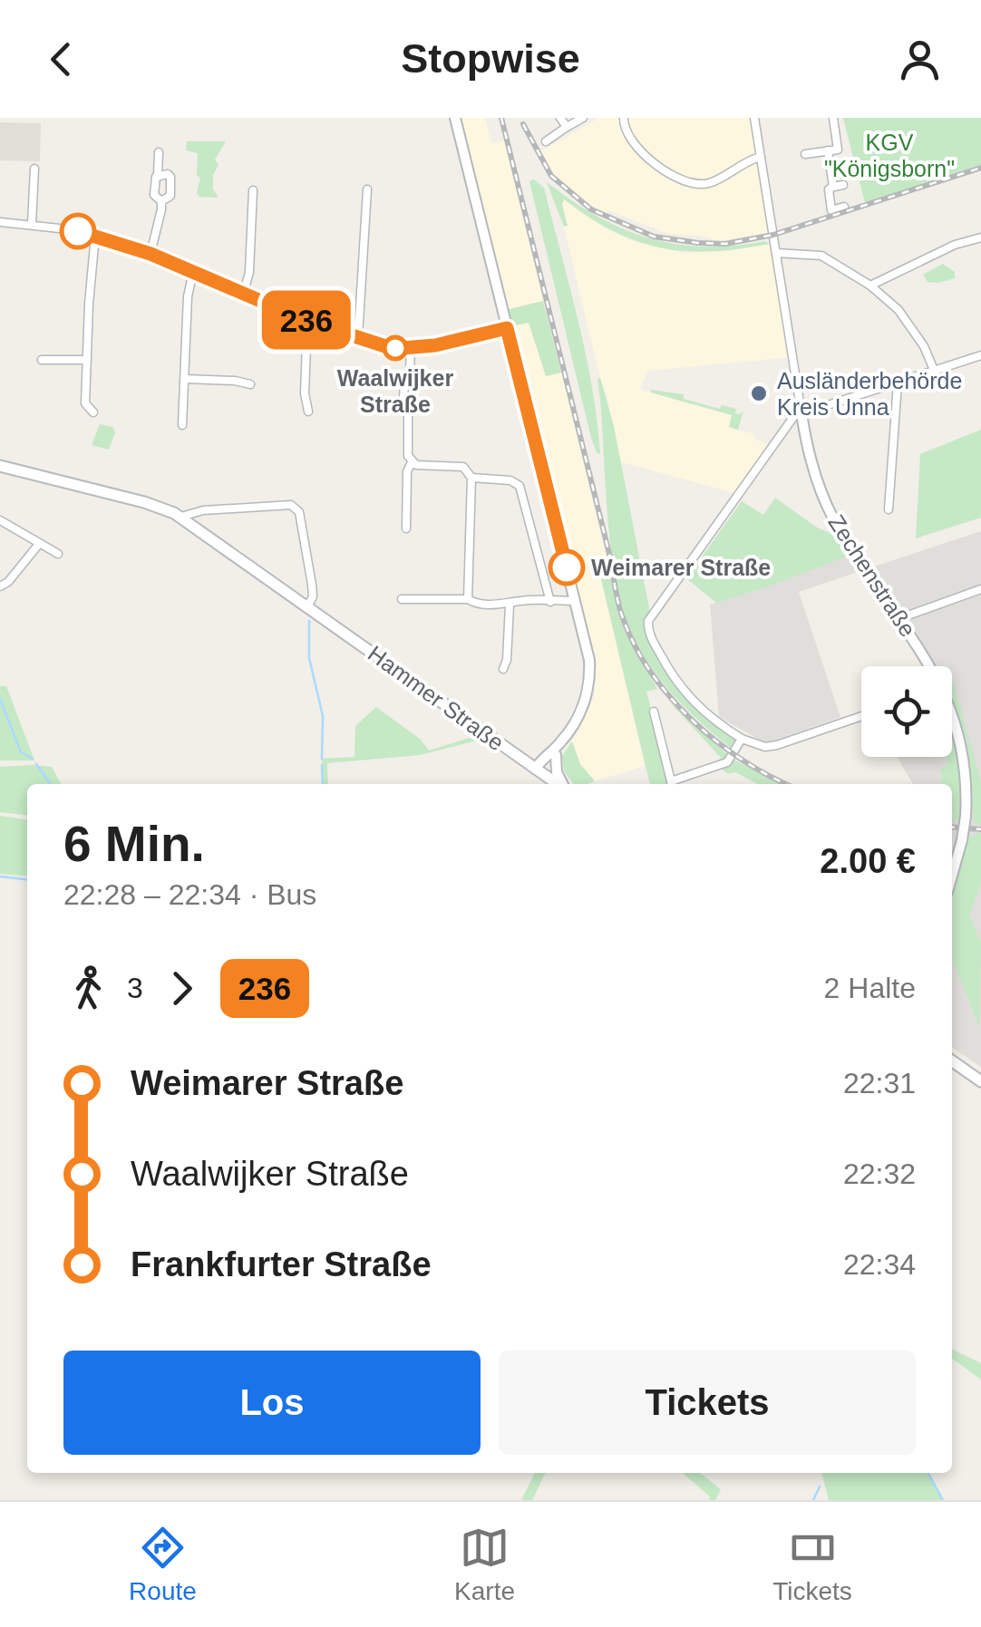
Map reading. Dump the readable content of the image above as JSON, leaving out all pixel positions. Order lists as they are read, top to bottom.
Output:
{
  "streets": {
    "main road": ["Hammer Straße"],
    "street": ["Zechenstraße"]
  },
  "parks": ["KGV \"Königsborn\""],
  "places": ["Waalwijker Straße", "Ausländerbehörde Kreis Unna", "Weimarer Straße"],
  "lines": ["bus line 236"],
  "page": {
    "header": "Stopwise",
    "on_map": "236",
    "heading": ["6 Min.", "22:28 – 22:34 · Bus", "2.00 €"],
    "legs": ["3", "236", "2 Halte"],
    "list": [
      {
        "name": "Weimarer Straße",
        "value": "22:31"
      },
      {
        "name": "Waalwijker Straße",
        "value": "22:32"
      },
      {
        "name": "Frankfurter Straße",
        "value": "22:34"
      }
    ],
    "buttons": ["Los", "Tickets"],
    "tabs": ["Route", "Karte", "Tickets"]
  }
}
